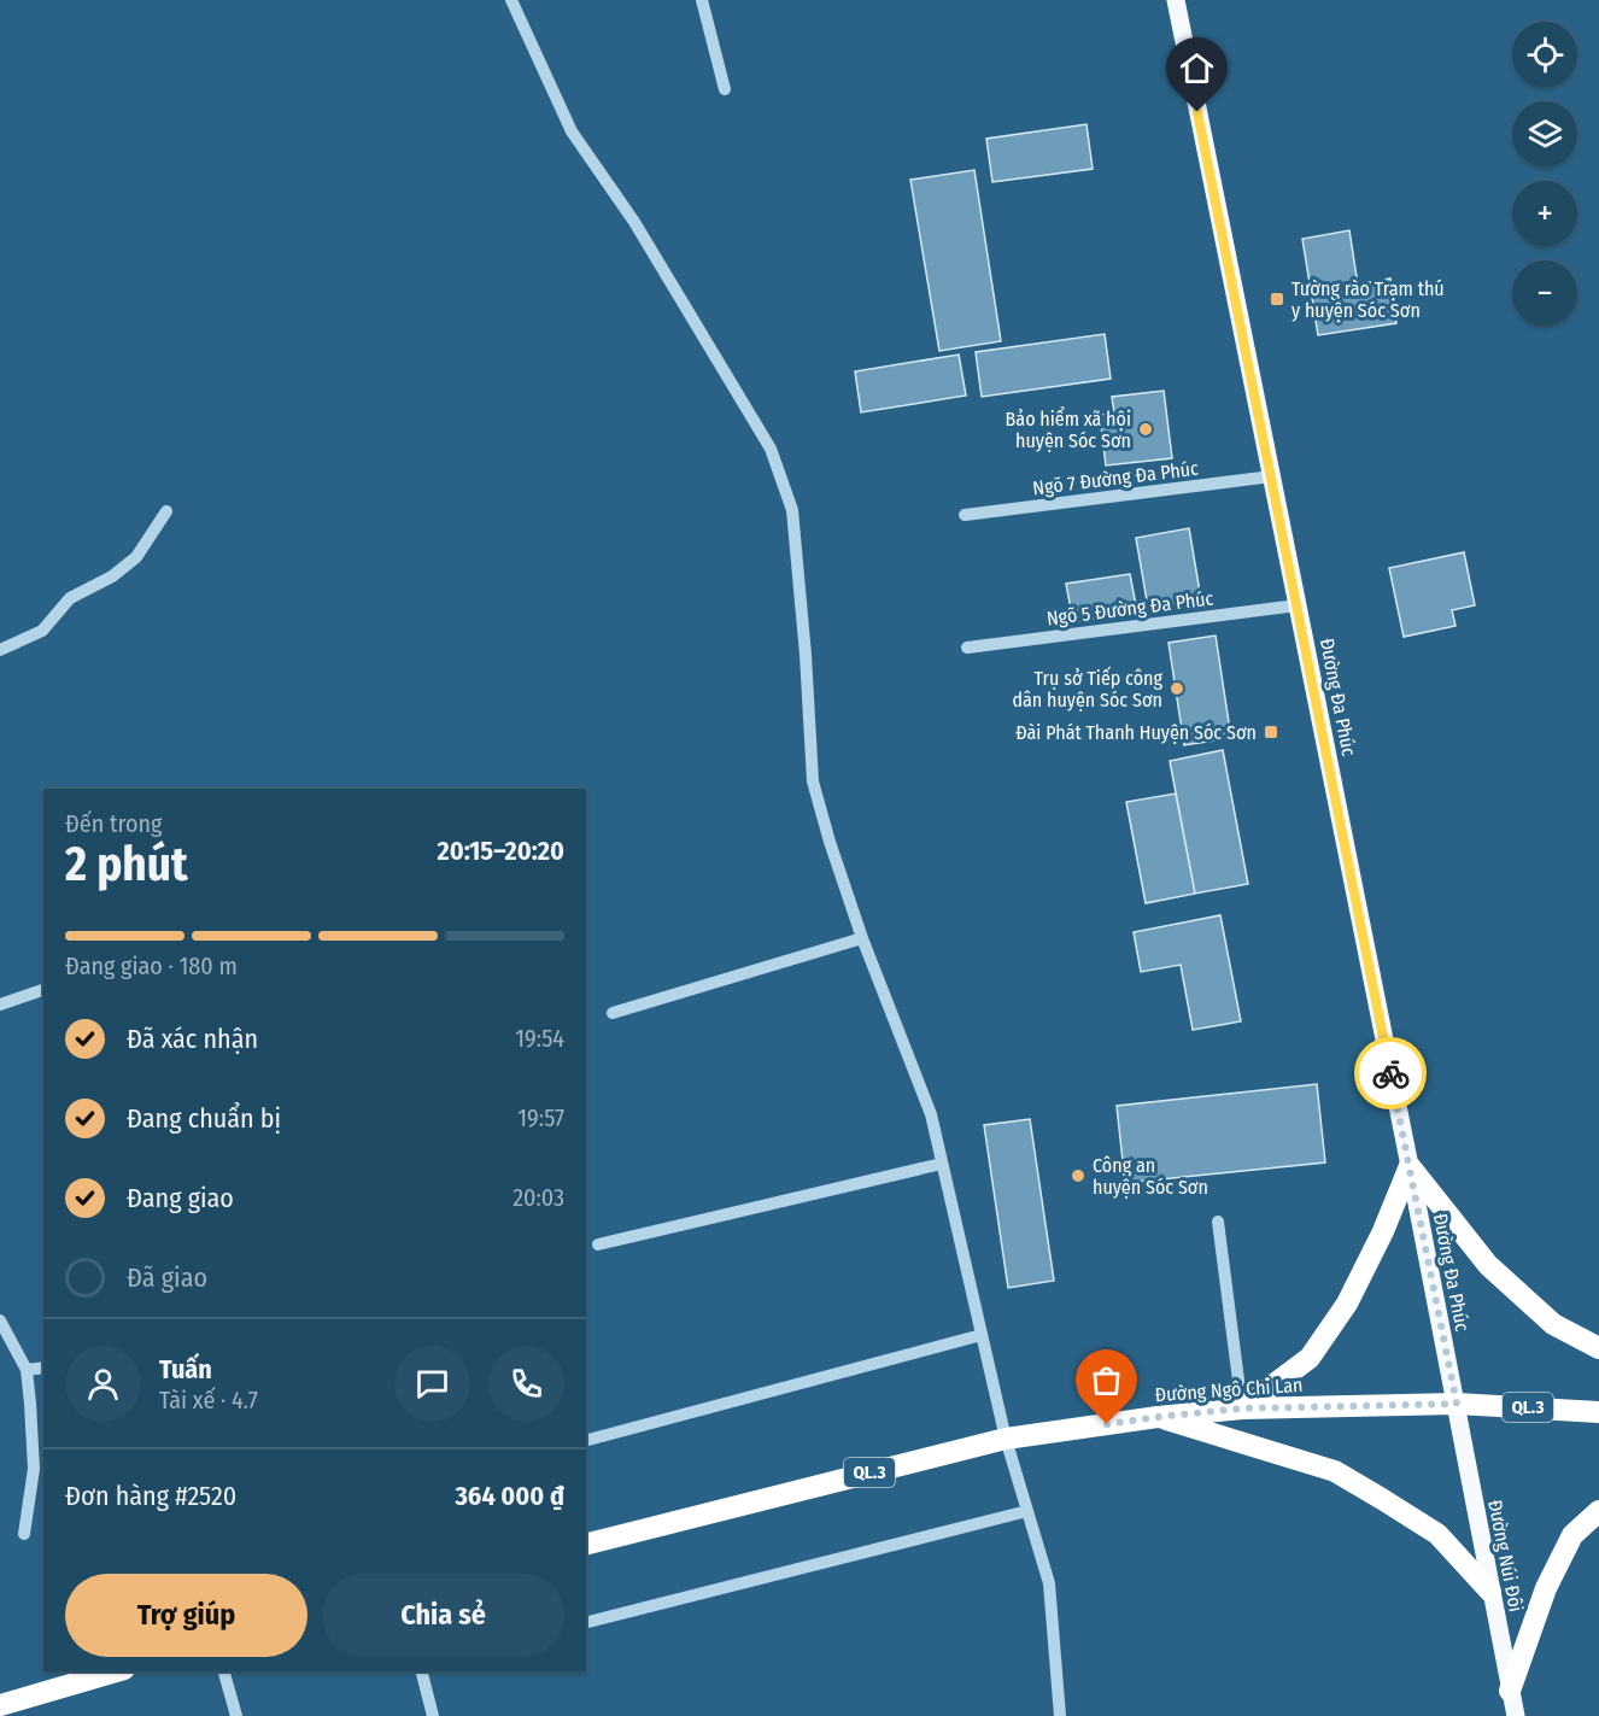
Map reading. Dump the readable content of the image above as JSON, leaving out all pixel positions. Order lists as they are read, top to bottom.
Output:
{
  "streets": {
    "highway": ["Đường Ngô Chi Lan", "QL.3"],
    "main road": ["Đường Đa Phúc", "Đường Núi Đôi"],
    "street": ["Ngõ 7 Đường Đa Phúc", "Ngõ 5 Đường Đa Phúc"]
  },
  "crossings": [
    ["Ngõ 7 Đường Đa Phúc", "Đường Đa Phúc"],
    ["Ngõ 5 Đường Đa Phúc", "Đường Đa Phúc"],
    ["Đường Đa Phúc", "Đường Ngô Chi Lan"],
    ["Đường Đa Phúc", "QL.3"],
    ["Đường Đa Phúc", "Đường Núi Đôi"],
    ["Đường Ngô Chi Lan", "QL.3"],
    ["Đường Ngô Chi Lan", "Đường Núi Đôi"],
    ["QL.3", "Đường Núi Đôi"]
  ],
  "places": {
    "transit": ["Tường rào Trạm thú y huyện Sóc Sơn", "Đài Phát Thanh Huyện Sóc Sơn"],
    "other": ["Bảo hiểm xã hội huyện Sóc Sơn", "Trụ sở Tiếp công dân huyện Sóc Sơn", "Công an huyện Sóc Sơn"]
  },
  "page": {
    "map_buttons": ["+", "−"],
    "heading": ["2 phút", "Đến trong", "20:15–20:20"],
    "panel": [
      "Tuấn",
      "Tài xế · 4.7",
      "Đơn hàng #2520",
      "364 000 ₫"
    ],
    "bar": "Đang giao · 180 m",
    "list": [
      ["Đã xác nhận", "19:54"],
      ["Đang chuẩn bị", "19:57"],
      ["Đang giao", "20:03"],
      "Đã giao"
    ],
    "buttons": ["Trợ giúp", "Chia sẻ"]
  }
}
